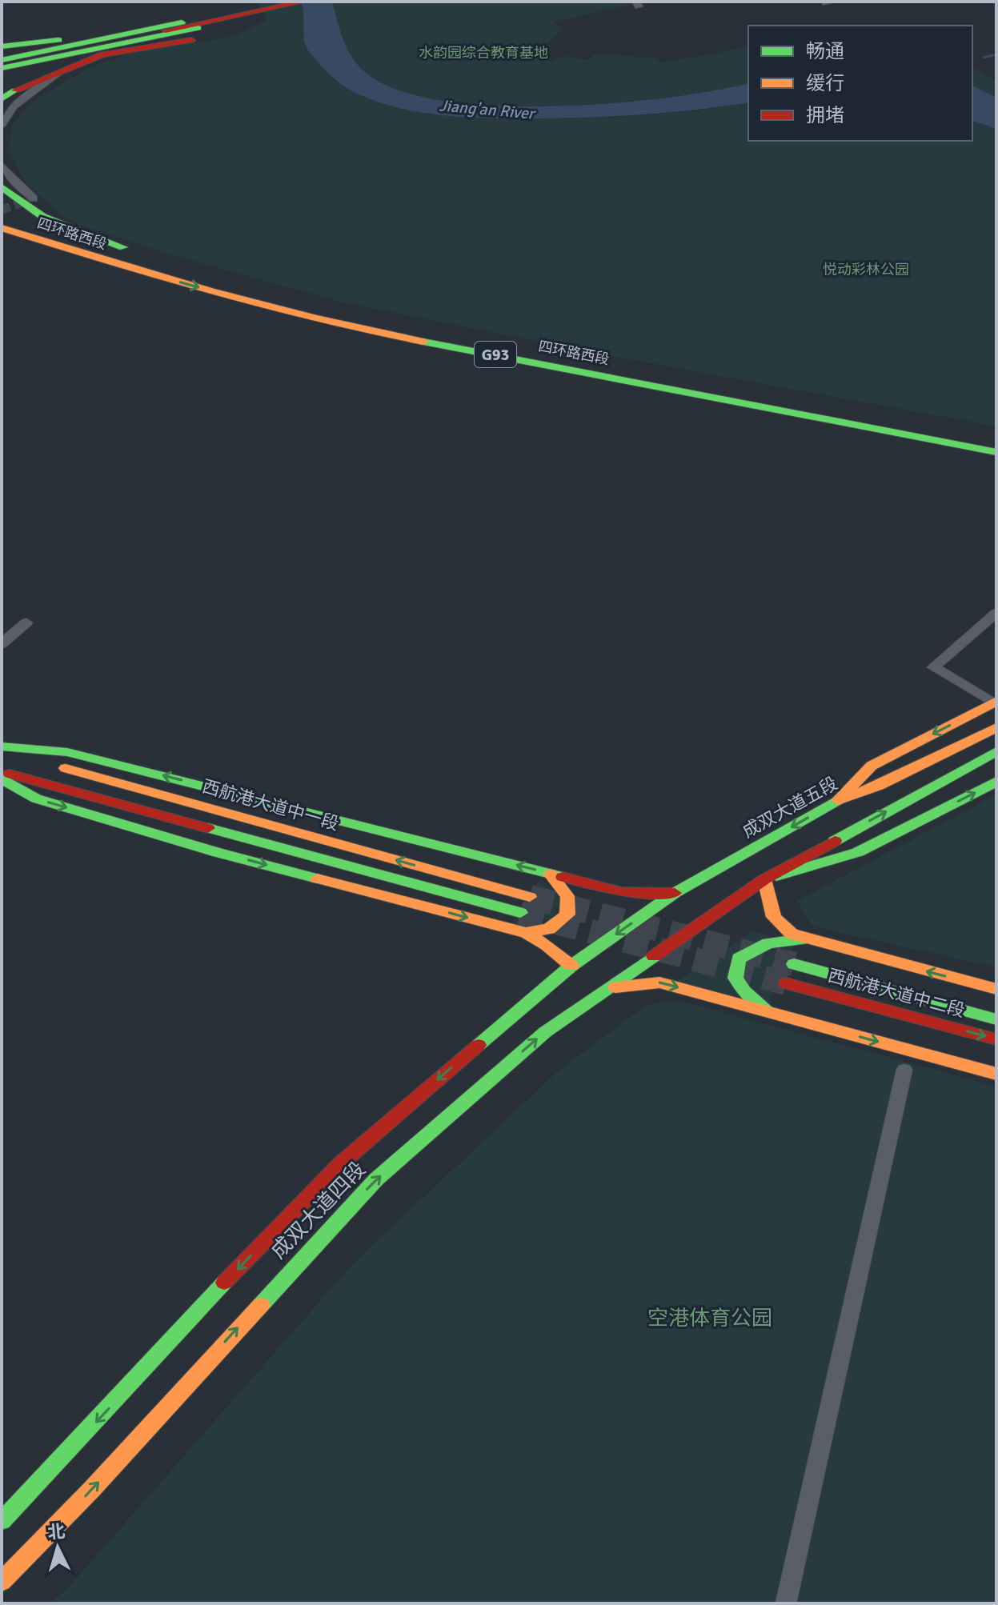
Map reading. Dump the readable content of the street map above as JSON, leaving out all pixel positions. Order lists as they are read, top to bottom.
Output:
{
  "streets": {
    "main road": [
      "四环路西段",
      "G93",
      "西航港大道中一段",
      "成双大道五段",
      "西航港大道中二段",
      "成双大道四段"
    ]
  },
  "crossings": [
    ["成双大道五段", "成双大道四段"]
  ],
  "water": ["Jiang'an River"],
  "parks": ["水韵园综合教育基地", "悦动彩林公园", "空港体育公园"],
  "legend": ["畅通", "缓行", "拥堵"],
  "north": "top"
}
